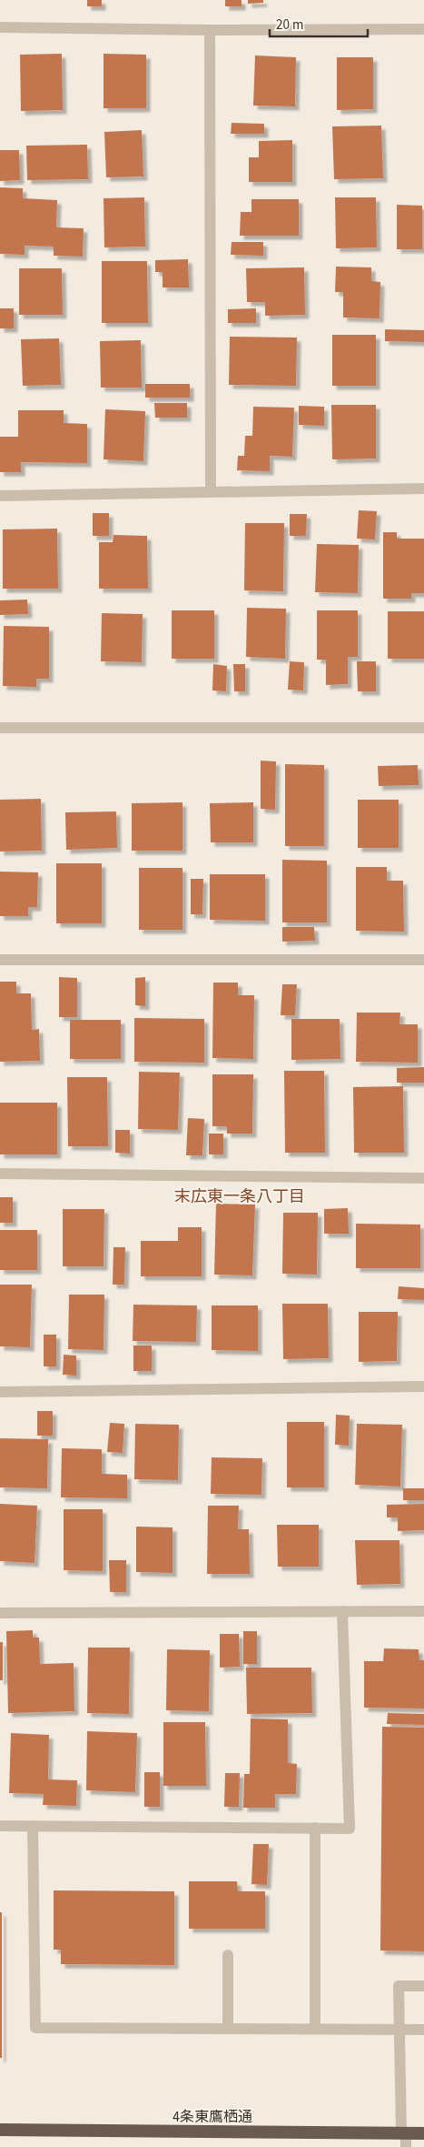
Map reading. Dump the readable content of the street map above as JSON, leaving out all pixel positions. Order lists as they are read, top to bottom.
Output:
{
  "streets": {
    "highway": ["4条東鷹栖通"]
  },
  "districts": ["末広東一条八丁目"],
  "scale_bar": "20 m"
}
